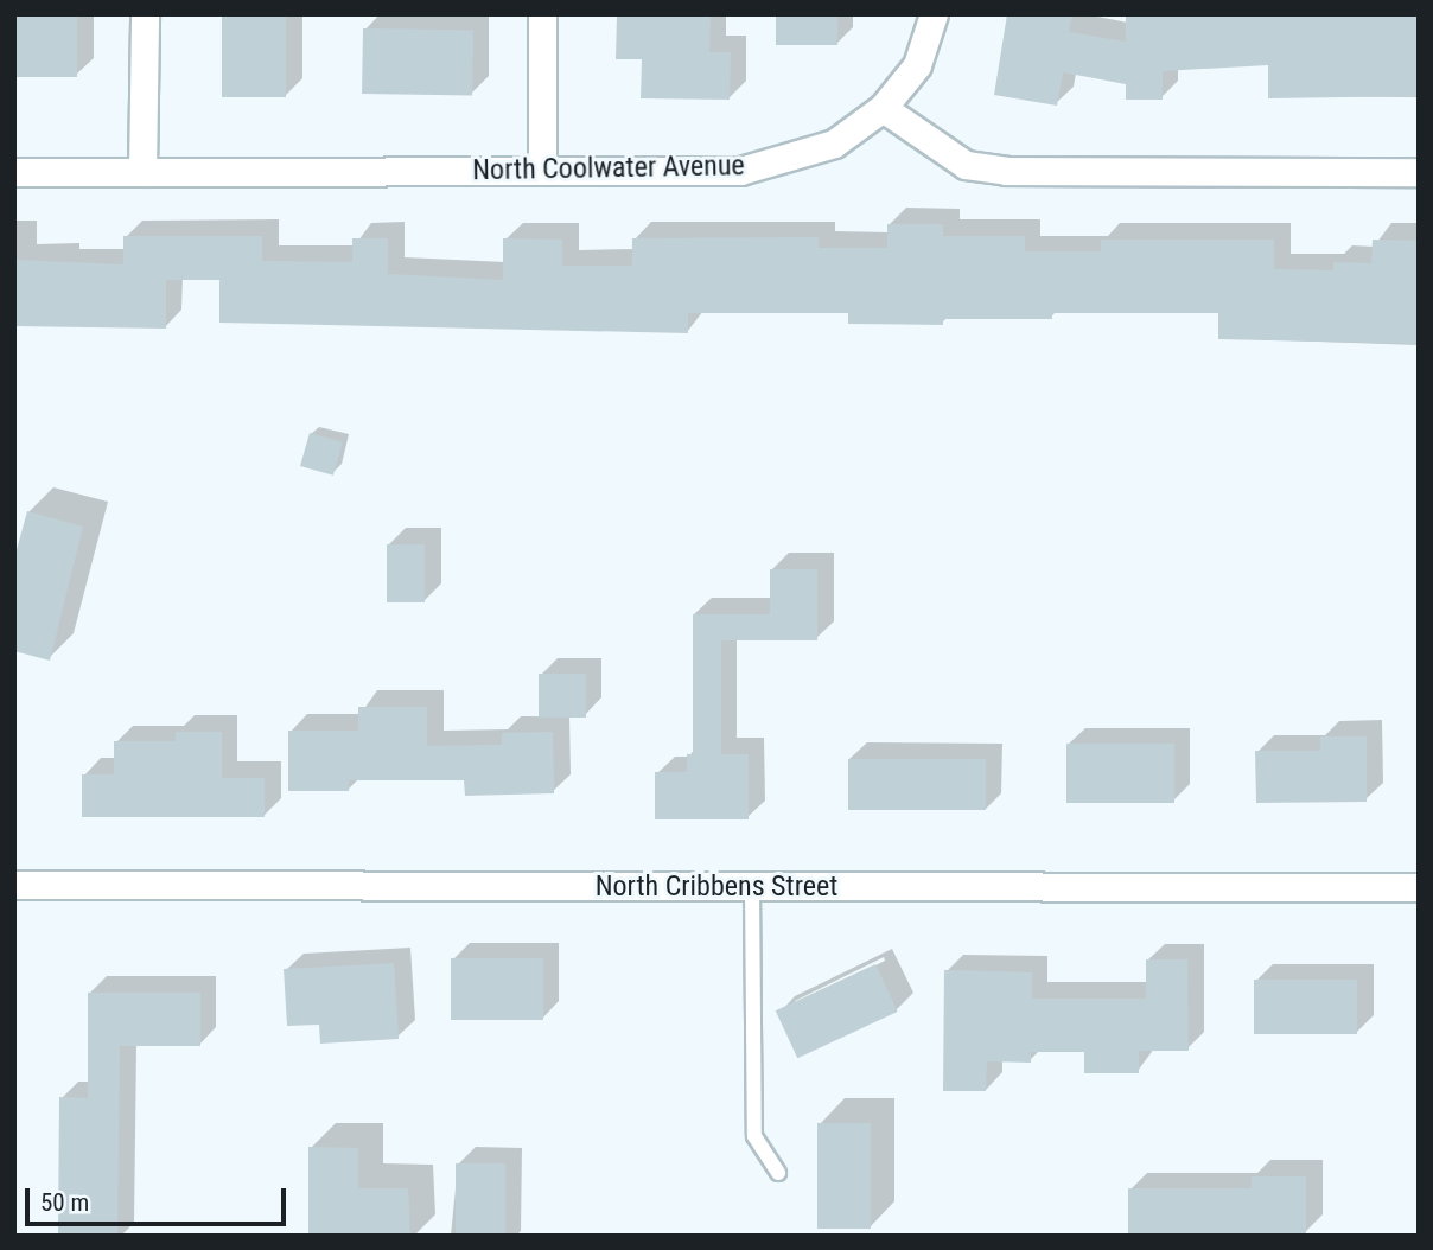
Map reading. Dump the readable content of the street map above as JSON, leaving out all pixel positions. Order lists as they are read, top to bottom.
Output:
{
  "streets": {
    "street": ["North Coolwater Avenue", "North Cribbens Street"]
  },
  "scale_bar": "50 m"
}
